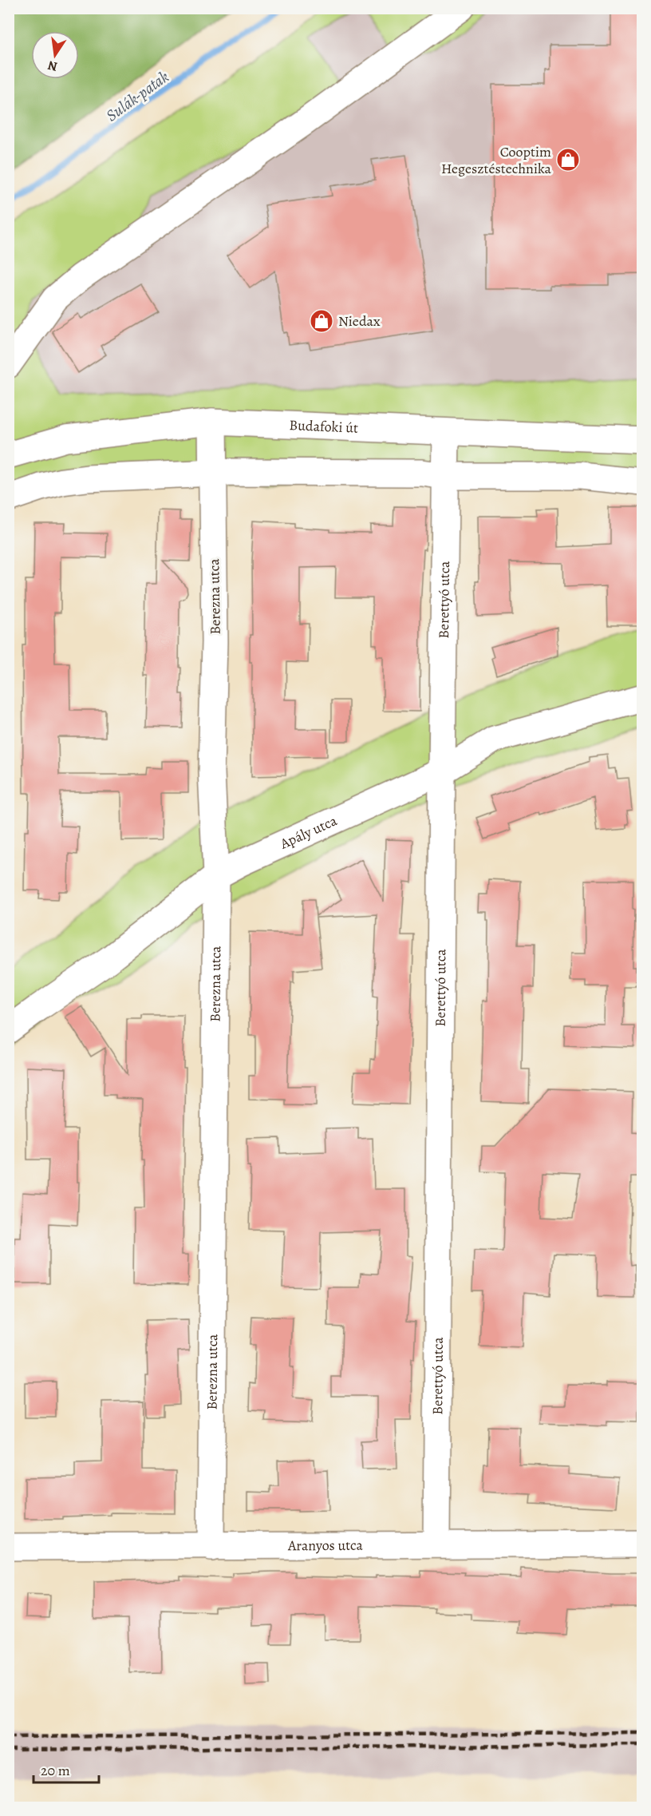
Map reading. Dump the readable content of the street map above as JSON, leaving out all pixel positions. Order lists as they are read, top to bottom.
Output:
{
  "streets": {
    "street": [
      "Budafoki út",
      "Berezna utca",
      "Berettyó utca",
      "Apály utca",
      "Aranyos utca"
    ]
  },
  "crossings": [
    ["Budafoki út", "Berezna utca"],
    ["Budafoki út", "Berettyó utca"],
    ["Berezna utca", "Apály utca"],
    ["Berezna utca", "Aranyos utca"],
    ["Berettyó utca", "Apály utca"],
    ["Berettyó utca", "Aranyos utca"]
  ],
  "water": ["Sulák-patak"],
  "places": {
    "shop": ["Cooptim Hegesztéstechnika", "Niedax"]
  },
  "scale_bar": "20 m",
  "north": "bottom"
}
